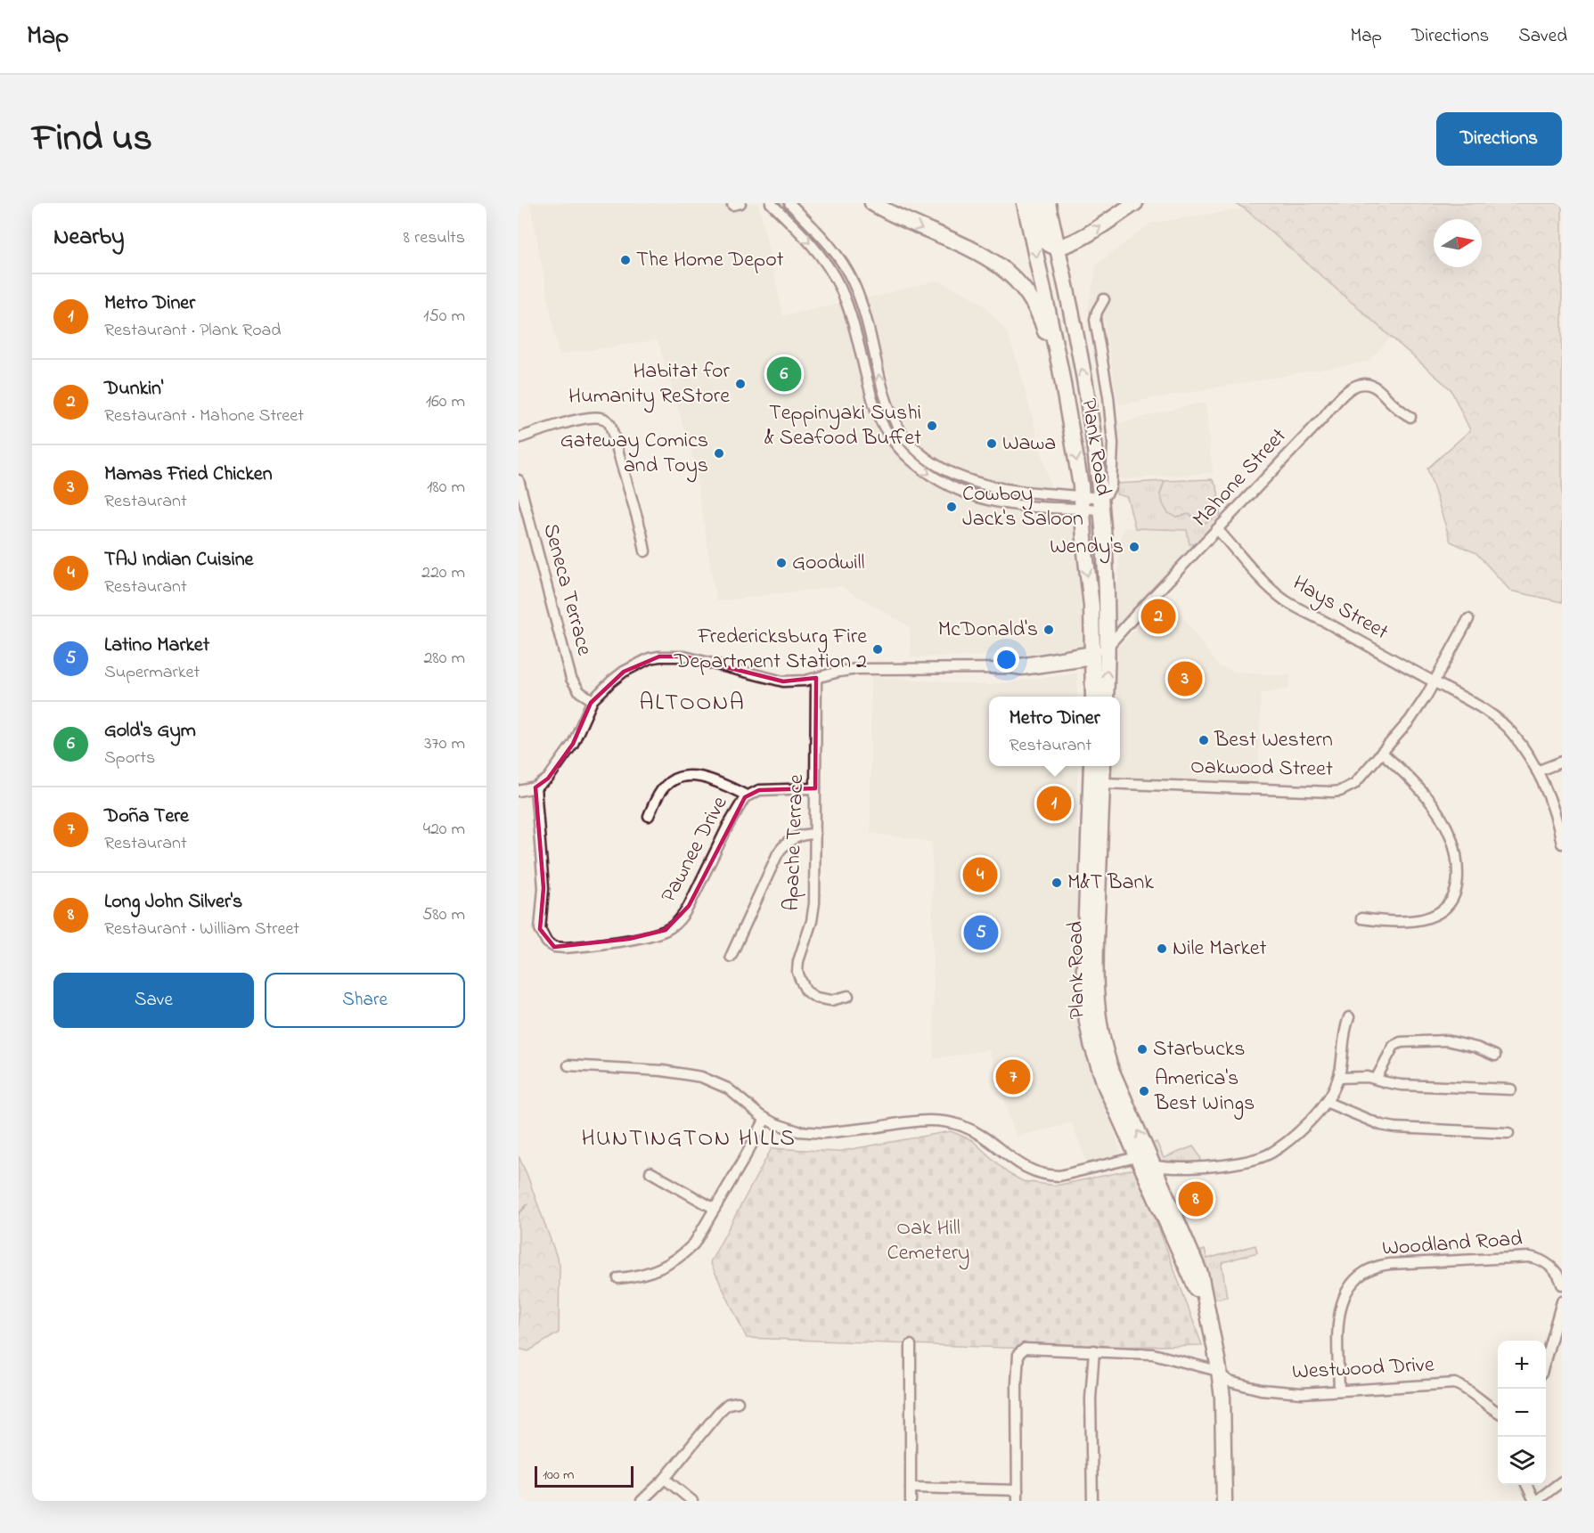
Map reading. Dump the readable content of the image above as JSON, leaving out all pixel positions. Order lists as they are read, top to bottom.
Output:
{
  "streets": {
    "highway": ["Plank Road"],
    "street": [
      "Mahone Street",
      "Seneca Terrace",
      "Hays Street",
      "Oakwood Street",
      "Apache Terrace",
      "Pawnee Drive",
      "Woodland Road",
      "Westwood Drive"
    ]
  },
  "crossings": [
    ["Plank Road", "Mahone Street"],
    ["Plank Road", "Oakwood Street"],
    ["Mahone Street", "Hays Street"],
    ["Hays Street", "Oakwood Street"],
    ["Apache Terrace", "Pawnee Drive"],
    ["Woodland Road", "Westwood Drive"]
  ],
  "districts": ["ALTOONA", "HUNTINGTON HILLS"],
  "parks": ["Oak Hill Cemetery"],
  "places": [
    "The Home Depot",
    "Habitat for Humanity ReStore",
    "Teppinyaki Sushi & Seafood Buffet",
    "Wawa",
    "Gateway Comics and Toys",
    "Cowboy Jack's Saloon",
    "Wendy's",
    "Goodwill",
    "McDonald's",
    "Fredericksburg Fire Department Station 2",
    "Best Western",
    "M&T Bank",
    "Nile Market",
    "Starbucks",
    "America's Best Wings"
  ],
  "scale_bar": "100 m",
  "north": "right",
  "page": {
    "header": "Map",
    "nav": ["Map", "Directions", "Saved"],
    "title": "Find us",
    "buttons": [
      "Directions",
      ["Save", "Share"]
    ],
    "heading": ["Nearby", "8 results"],
    "list": [
      {
        "mark": "1",
        "name": "Metro Diner",
        "note": "Restaurant · Plank Road",
        "value": "150 m"
      },
      {
        "mark": "2",
        "name": "Dunkin'",
        "note": "Restaurant · Mahone Street",
        "value": "160 m"
      },
      {
        "mark": "3",
        "name": "Mamas Fried Chicken",
        "note": "Restaurant",
        "value": "180 m"
      },
      {
        "mark": "4",
        "name": "TAJ Indian Cuisine",
        "note": "Restaurant",
        "value": "220 m"
      },
      {
        "mark": "5",
        "name": "Latino Market",
        "note": "Supermarket",
        "value": "280 m"
      },
      {
        "mark": "6",
        "name": "Gold's Gym",
        "note": "Sports",
        "value": "370 m"
      },
      {
        "mark": "7",
        "name": "Doña Tere",
        "note": "Restaurant",
        "value": "420 m"
      },
      {
        "mark": "8",
        "name": "Long John Silver's",
        "note": "Restaurant · William Street",
        "value": "580 m"
      }
    ],
    "pins": [
      "6",
      "2",
      "3",
      "1",
      "4",
      "5",
      "7",
      "8"
    ],
    "popup": ["Metro Diner", "Restaurant"],
    "map_buttons": ["+", "−"],
    "scale": "100 m"
  }
}
